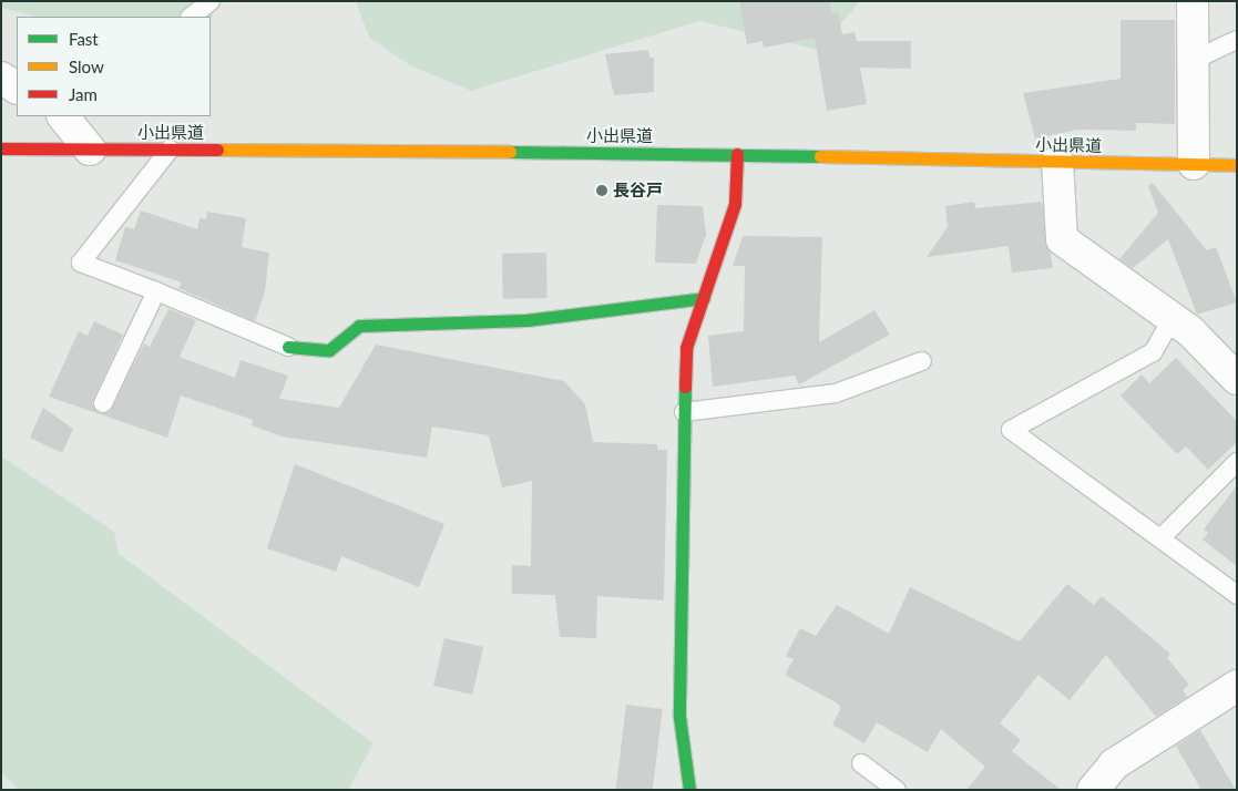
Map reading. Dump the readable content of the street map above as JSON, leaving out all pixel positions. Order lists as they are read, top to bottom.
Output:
{
  "streets": {
    "main road": ["小出県道"]
  },
  "places": ["長谷戸"],
  "legend": ["Fast", "Slow", "Jam"]
}
